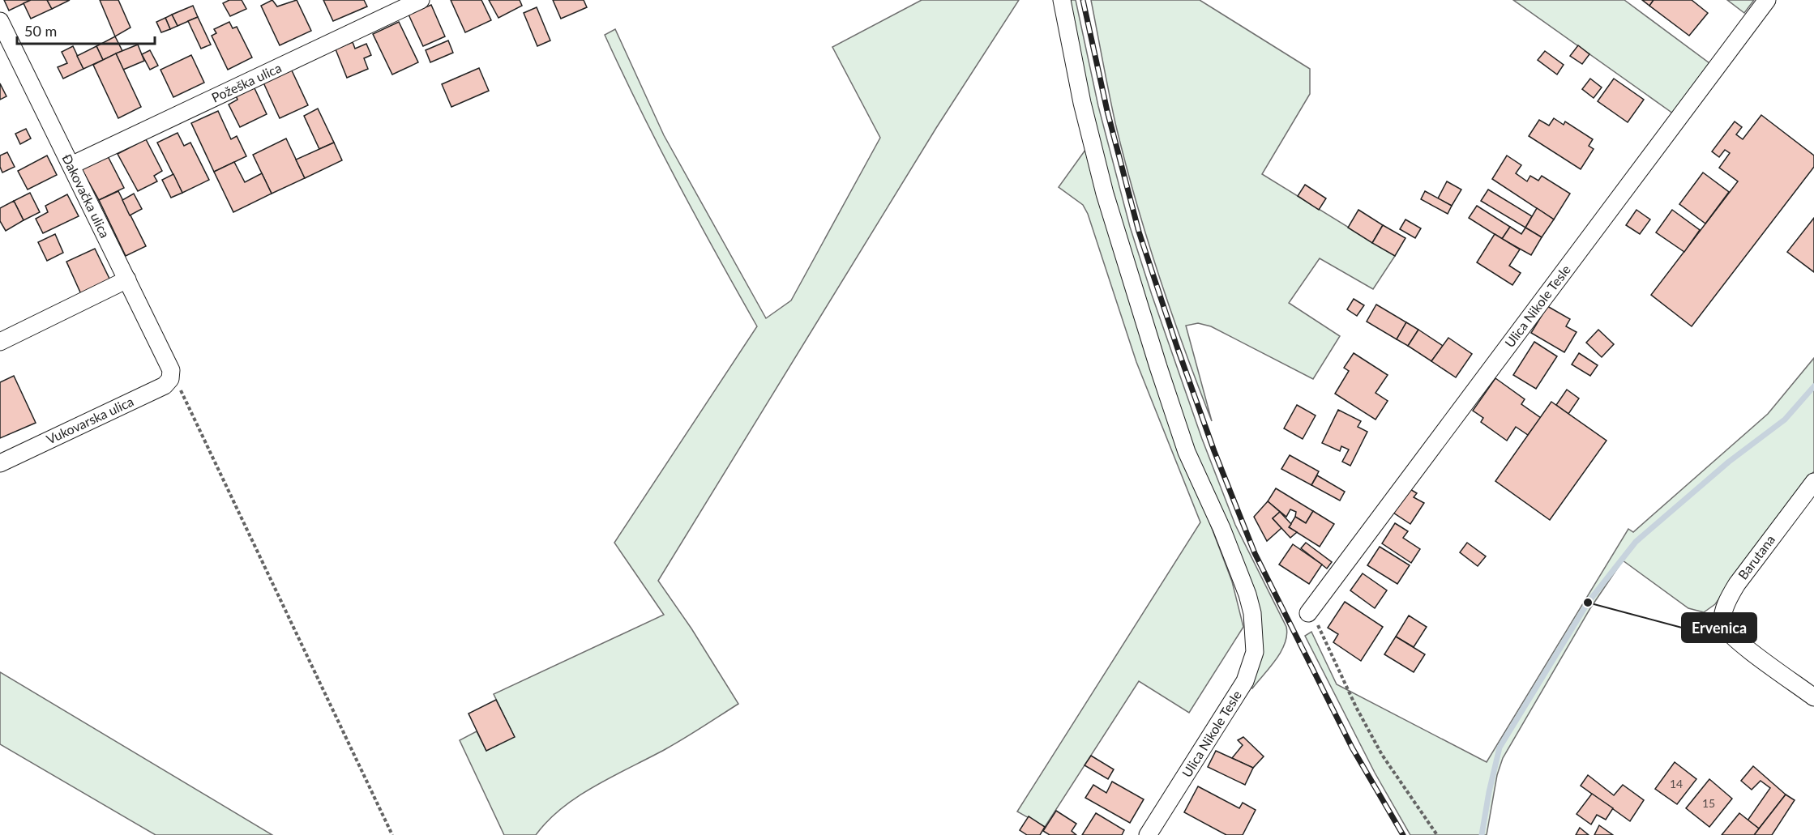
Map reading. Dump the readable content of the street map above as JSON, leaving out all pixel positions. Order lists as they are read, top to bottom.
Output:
{
  "streets": {
    "street": [
      "Požeška ulica",
      "Đakovačka ulica",
      "Ulica Nikole Tesle",
      "Vukovarska ulica",
      "Barutana"
    ]
  },
  "crossings": [
    ["Požeška ulica", "Đakovačka ulica"],
    ["Đakovačka ulica", "Vukovarska ulica"]
  ],
  "places": ["Ervenica"],
  "house_numbers": ["14", "15"],
  "scale_bar": "50 m"
}
